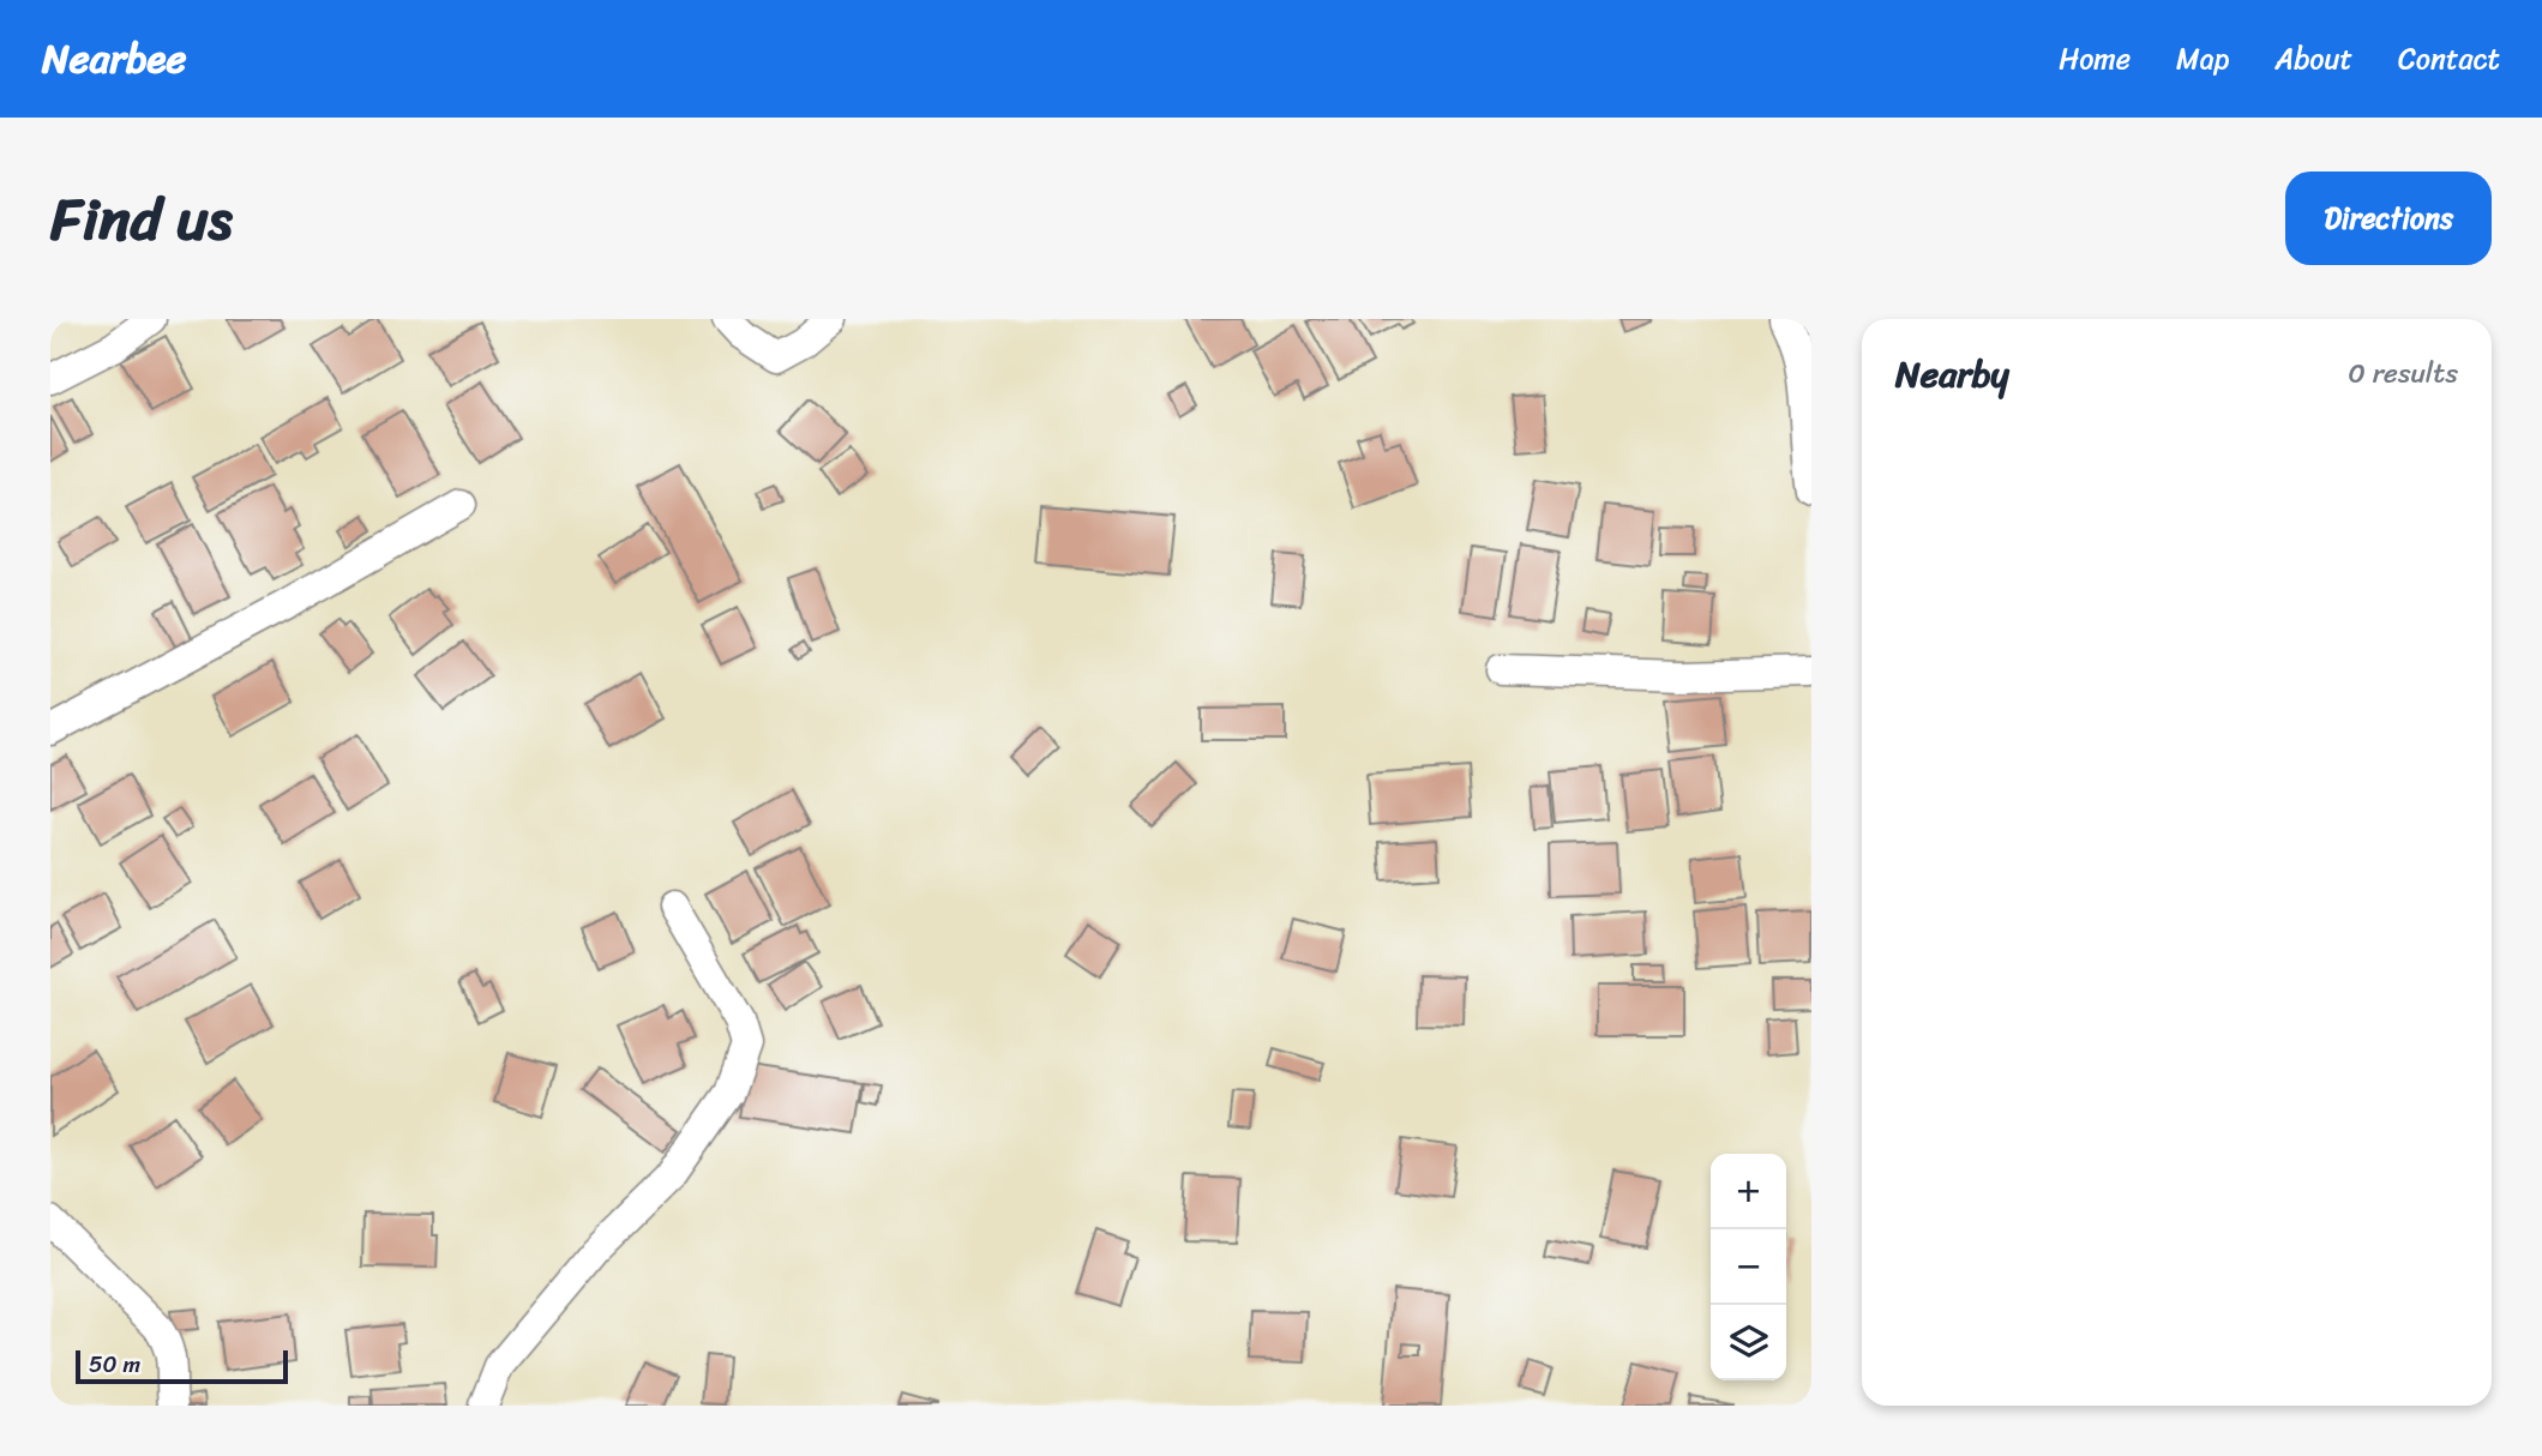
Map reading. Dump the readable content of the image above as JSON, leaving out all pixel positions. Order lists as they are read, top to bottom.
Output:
{
  "scale_bar": "50 m",
  "page": {
    "header": "Nearbee",
    "nav": [
      "Home",
      "Map",
      "About",
      "Contact"
    ],
    "title": "Find us",
    "buttons": "Directions",
    "heading": ["Nearby", "0 results"],
    "map_buttons": ["+", "−"],
    "scale": "50 m"
  }
}
